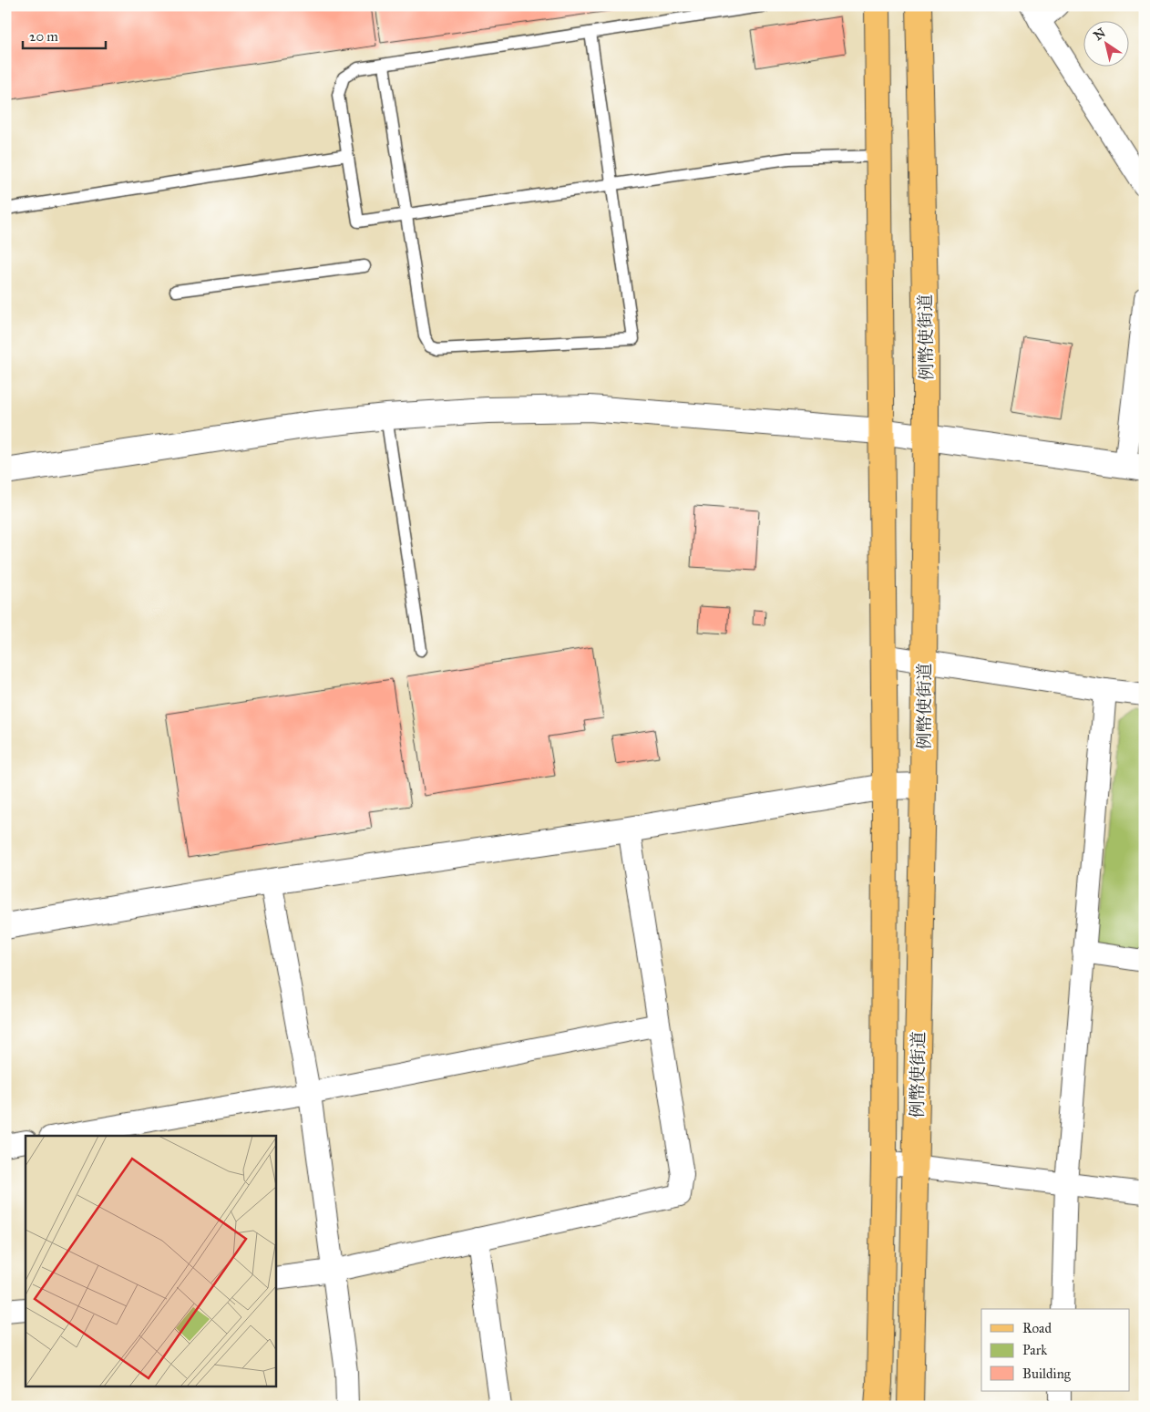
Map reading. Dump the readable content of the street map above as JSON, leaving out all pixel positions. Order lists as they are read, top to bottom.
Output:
{
  "streets": {
    "main road": ["例幣使街道"]
  },
  "legend": ["Road", "Park", "Building"],
  "scale_bar": "20 m",
  "north": "top left"
}
